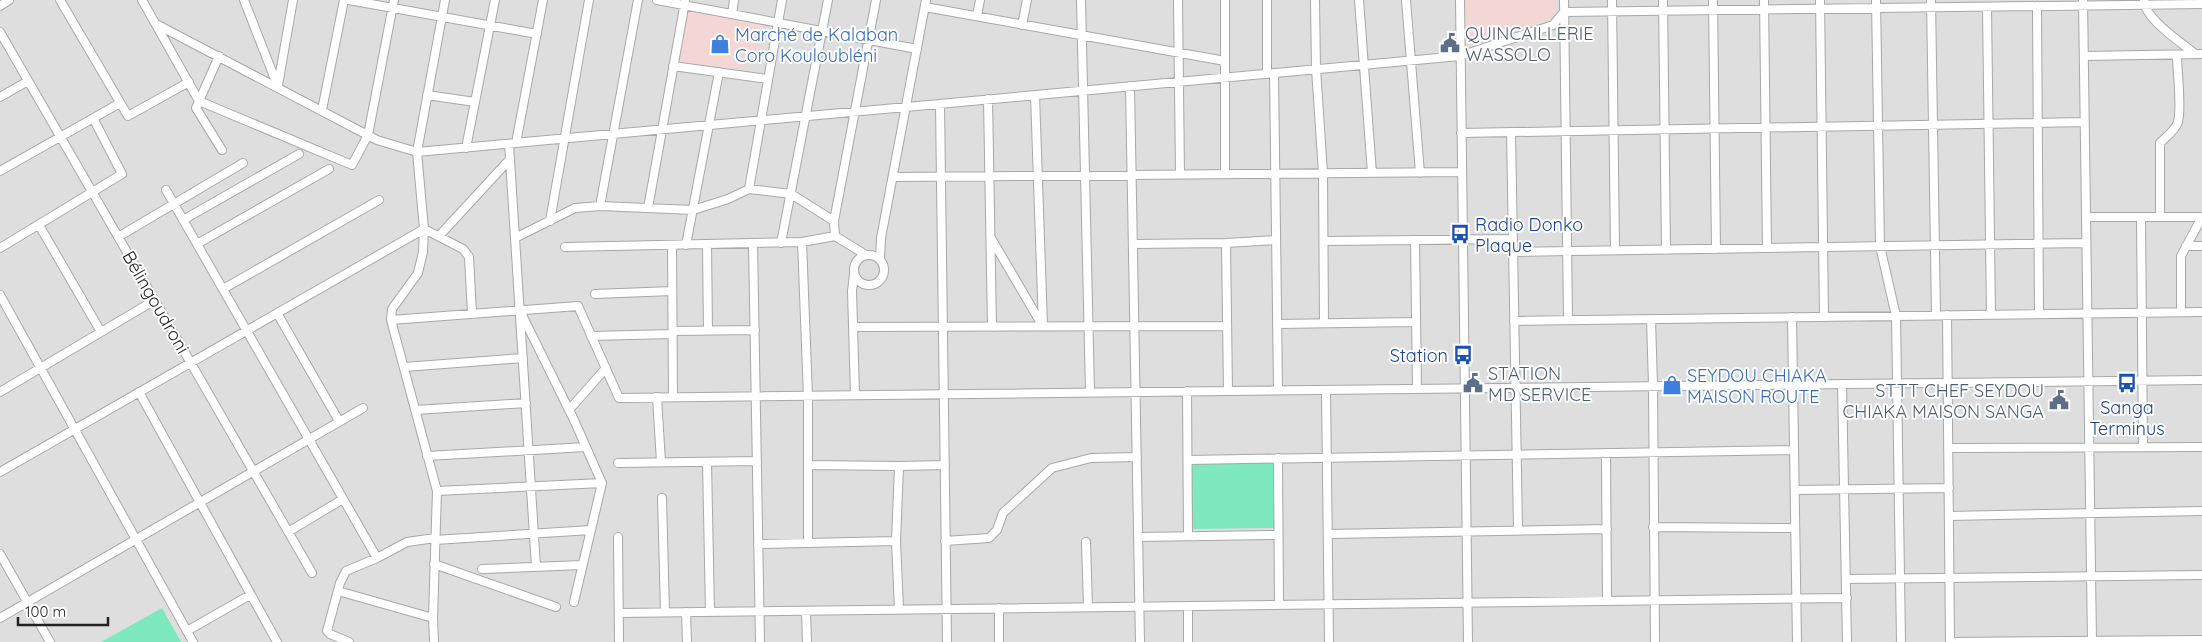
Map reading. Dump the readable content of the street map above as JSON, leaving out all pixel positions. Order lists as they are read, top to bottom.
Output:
{
  "streets": {
    "street": ["Bélingoudroni"]
  },
  "places": {
    "public building": ["QUINCAILLERIE WASSOLO", "STATION MD SERVICE", "STTT CHEF SEYDOU CHIAKA MAISON SANGA"],
    "shop": ["Marché de Kalaban Coro Kouloubléni", "SEYDOU CHIAKA MAISON ROUTE"],
    "bus stop": ["Radio Donko Plaque", "Station", "Sanga Terminus"]
  },
  "scale_bar": "100 m"
}
